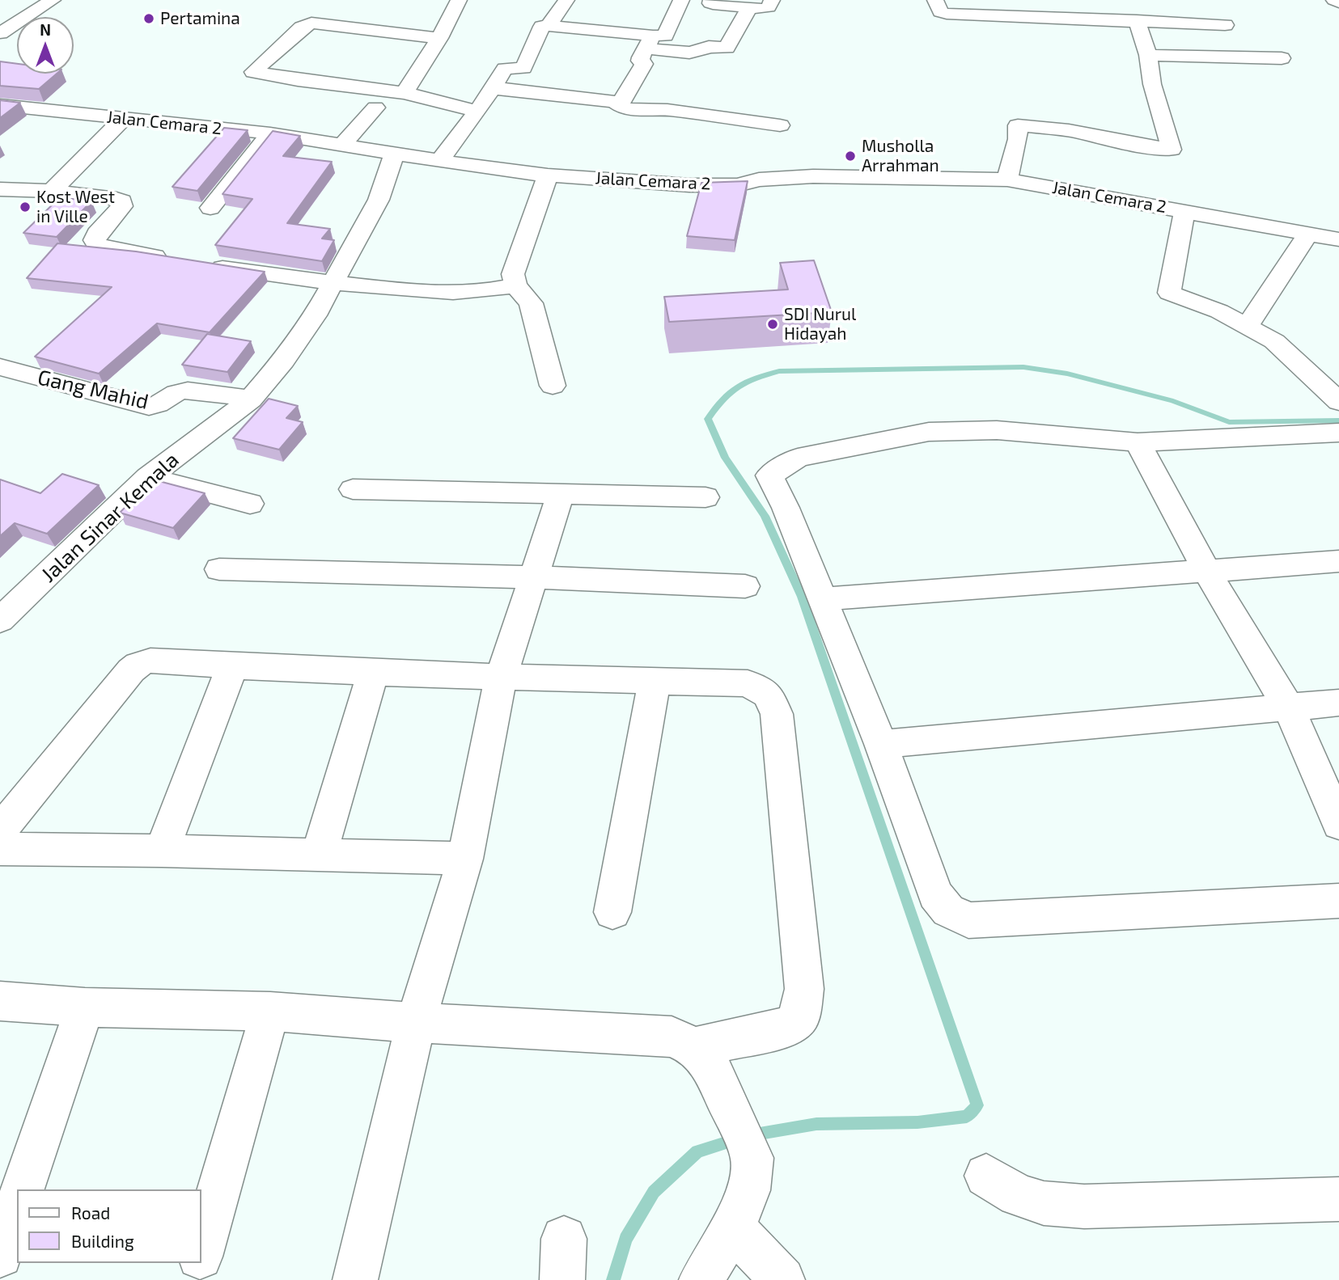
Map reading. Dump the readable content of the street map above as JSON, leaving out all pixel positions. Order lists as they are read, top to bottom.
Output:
{
  "streets": {
    "main road": ["Jalan Cemara 2", "Gang Mahid", "Jalan Sinar Kemala"]
  },
  "crossings": [
    ["Jalan Cemara 2", "Jalan Sinar Kemala"],
    ["Gang Mahid", "Jalan Sinar Kemala"]
  ],
  "places": [
    "Pertamina",
    "Musholla Arrahman",
    "Kost West in Ville",
    "SDI Nurul Hidayah"
  ],
  "legend": ["Road", "Building"],
  "north": "top"
}
